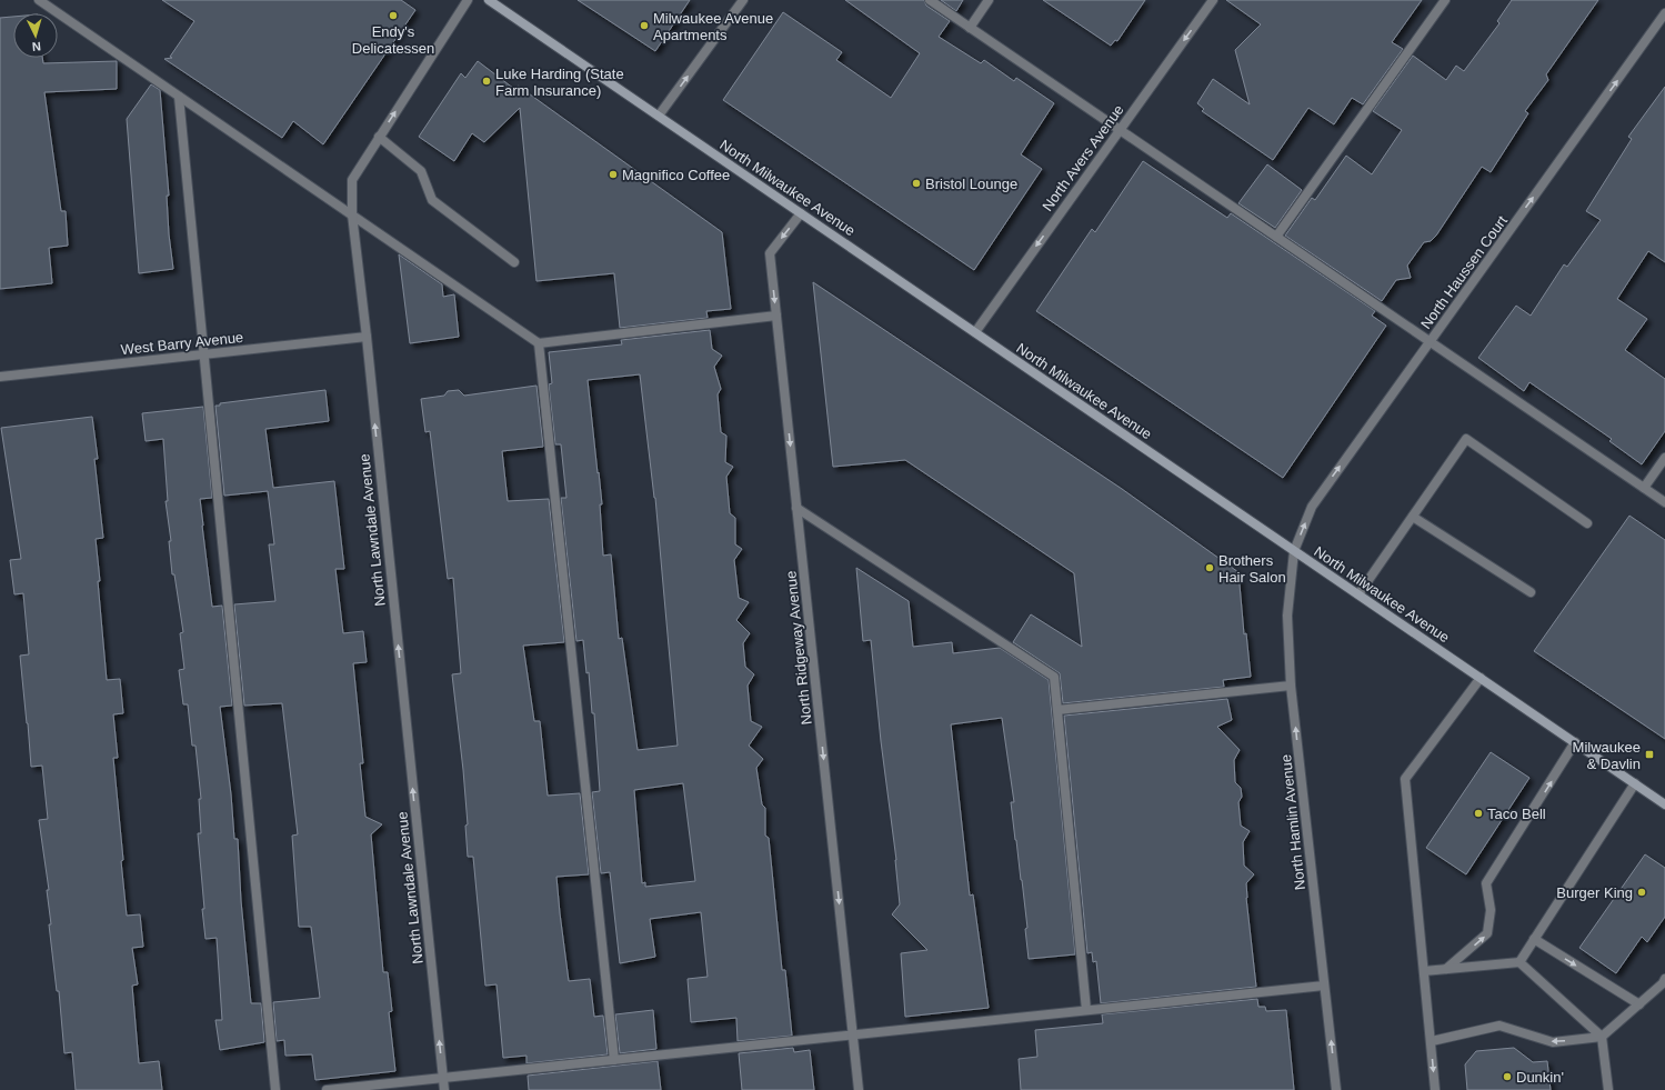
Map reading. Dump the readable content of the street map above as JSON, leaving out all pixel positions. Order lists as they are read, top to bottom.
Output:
{
  "streets": {
    "main road": ["North Milwaukee Avenue"],
    "street": [
      "North Avers Avenue",
      "North Haussen Court",
      "West Barry Avenue",
      "North Lawndale Avenue",
      "North Ridgeway Avenue",
      "North Hamlin Avenue"
    ]
  },
  "crossings": [
    ["North Avers Avenue", "North Milwaukee Avenue"],
    ["North Milwaukee Avenue", "North Haussen Court"],
    ["North Milwaukee Avenue", "North Ridgeway Avenue"],
    ["North Milwaukee Avenue", "North Hamlin Avenue"],
    ["North Haussen Court", "North Hamlin Avenue"],
    ["West Barry Avenue", "North Lawndale Avenue"]
  ],
  "one_way": [
    "North Avers Avenue",
    "North Haussen Court",
    "North Lawndale Avenue",
    "North Ridgeway Avenue",
    "North Hamlin Avenue"
  ],
  "places": {
    "other": [
      "Endy's Delicatessen",
      "Milwaukee Avenue Apartments",
      "Luke Harding (State Farm Insurance)",
      "Magnifico Coffee",
      "Bristol Lounge",
      "Brothers Hair Salon",
      "Taco Bell",
      "Burger King",
      "Dunkin'"
    ],
    "transit": ["Milwaukee & Davlin"]
  },
  "north": "bottom"
}
